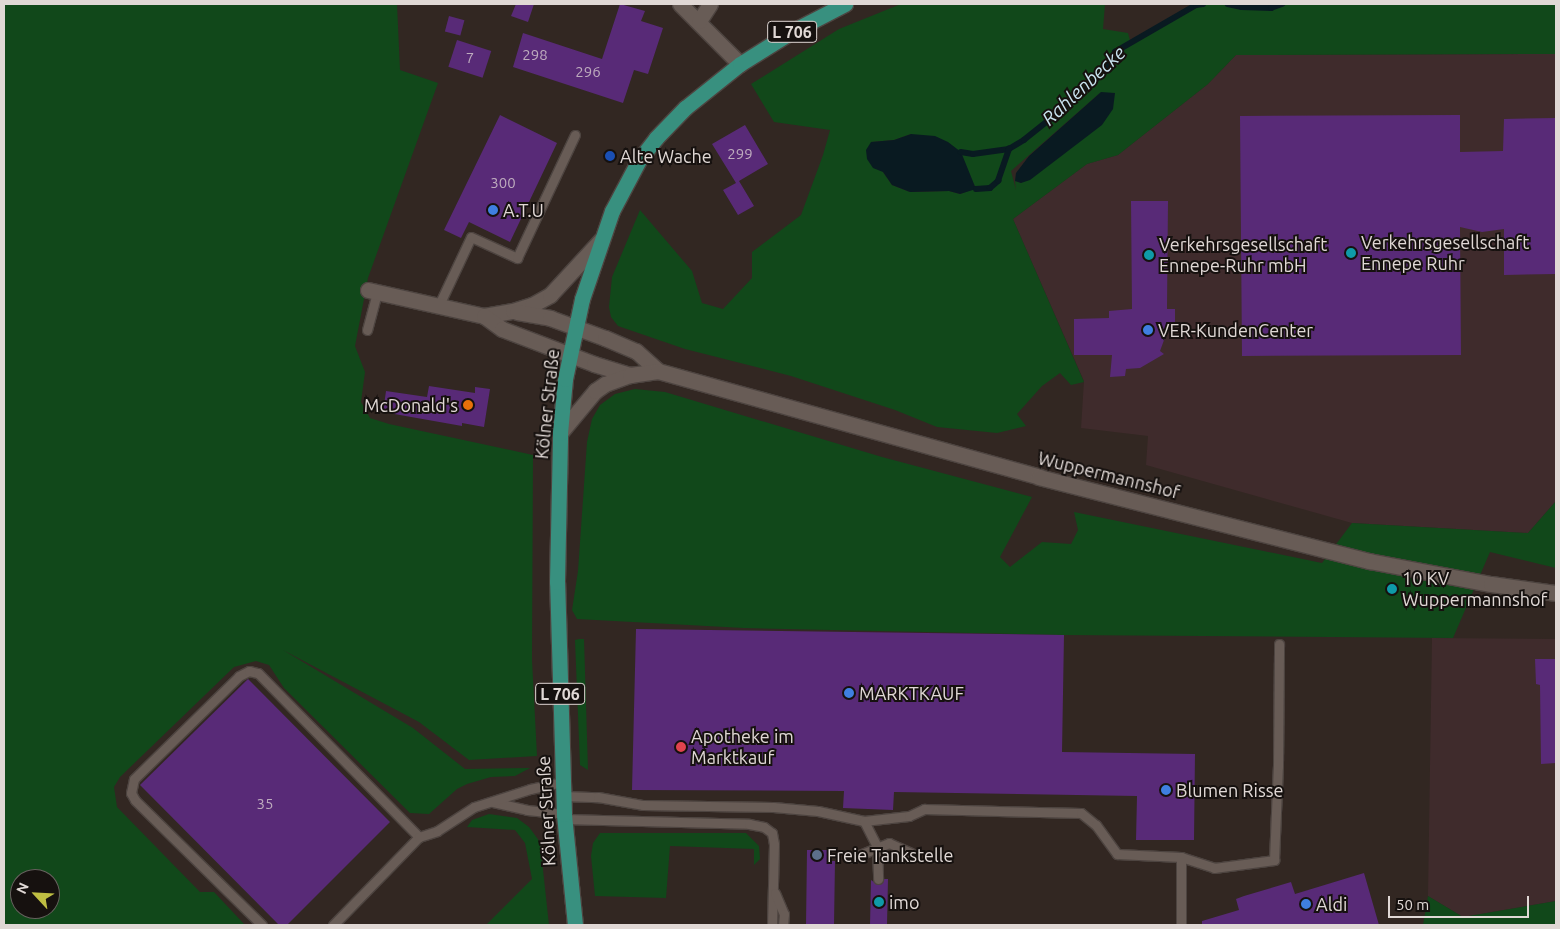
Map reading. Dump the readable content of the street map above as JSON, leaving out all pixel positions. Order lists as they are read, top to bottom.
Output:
{
  "streets": {
    "main road": ["L 706", "Kölner Straße"],
    "street": ["Wuppermannshof"]
  },
  "crossings": [
    ["Kölner Straße", "Wuppermannshof"]
  ],
  "water": ["Rahlenbecke"],
  "places": [
    "Alte Wache",
    "A.T.U",
    "Verkehrsgesellschaft Ennepe Ruhr",
    "Verkehrsgesellschaft Ennepe-Ruhr mbH",
    "VER-KundenCenter",
    "McDonald's",
    "10 KV Wuppermannshof",
    "MARKTKAUF",
    "Apotheke im Marktkauf",
    "Blumen Risse",
    "Freie Tankstelle",
    "imo",
    "Aldi"
  ],
  "house_numbers": [
    "298",
    "7",
    "296",
    "299",
    "300",
    "35"
  ],
  "scale_bar": "50 m",
  "north": "top left"
}
